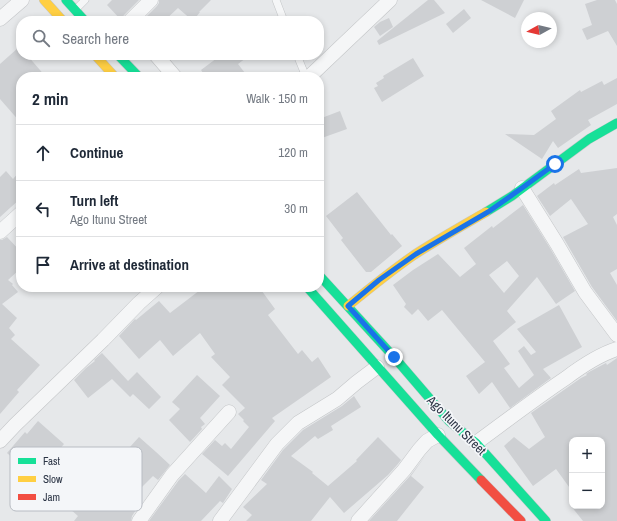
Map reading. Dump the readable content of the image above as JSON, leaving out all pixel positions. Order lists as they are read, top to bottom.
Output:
{
  "streets": {
    "main road": ["Ago Itunu Street"]
  },
  "legend": ["Fast", "Slow", "Jam"],
  "north": "left",
  "page": {
    "search": "Search here",
    "heading": ["2 min", "Walk · 150 m"],
    "list": [
      ["Continue", "120 m"],
      ["Turn left", "Ago Itunu Street", "30 m"],
      "Arrive at destination"
    ],
    "map_buttons": ["+", "−"]
  }
}
